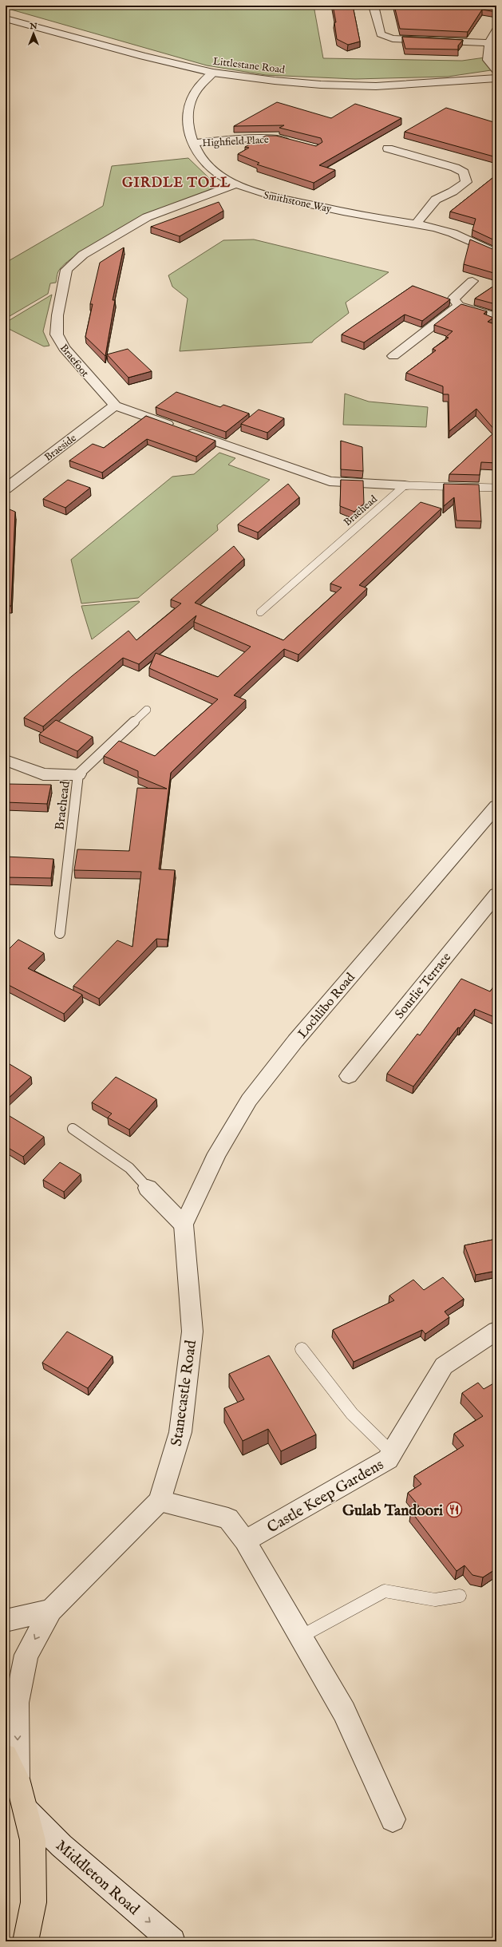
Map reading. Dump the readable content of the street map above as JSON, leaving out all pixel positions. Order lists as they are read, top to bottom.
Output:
{
  "streets": {
    "street": [
      "Littlestane Road",
      "Highfield Place",
      "Smithstone Way",
      "Braefoot",
      "Braeside",
      "Sourlie Terrace",
      "Lochlibo Road",
      "Stanecastle Road",
      "Castle Keep Gardens",
      "Middleton Road"
    ],
    "lane": ["Braehead"]
  },
  "crossings": [
    ["Littlestane Road", "Smithstone Way"],
    ["Highfield Place", "Smithstone Way"],
    ["Smithstone Way", "Braefoot"],
    ["Braefoot", "Braeside"],
    ["Braefoot", "Braehead"],
    ["Lochlibo Road", "Stanecastle Road"]
  ],
  "one_way": ["Middleton Road"],
  "districts": ["GIRDLE TOLL"],
  "places": {
    "restaurant": ["Gulab Tandoori"]
  },
  "north": "top"
}
